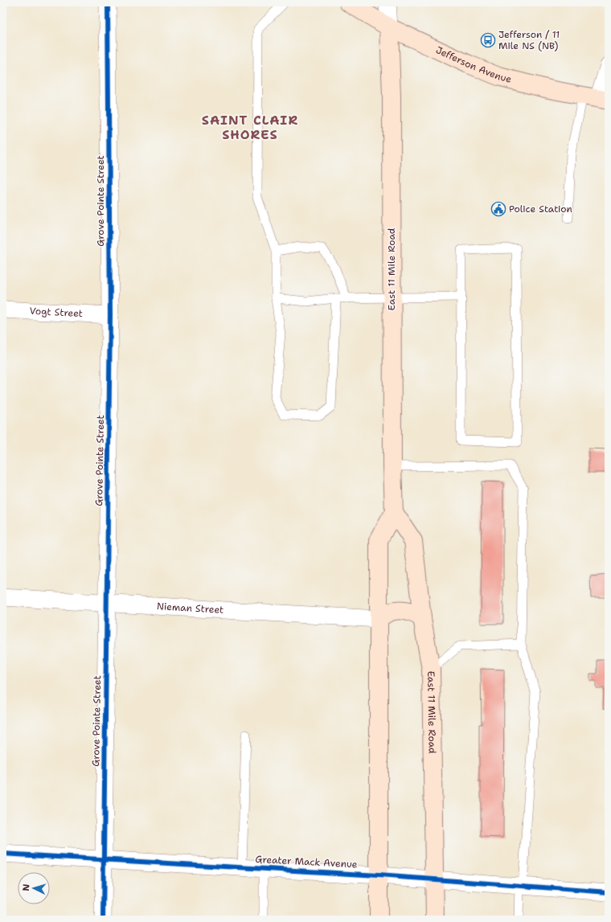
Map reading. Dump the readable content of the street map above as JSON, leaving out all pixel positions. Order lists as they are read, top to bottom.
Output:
{
  "streets": {
    "main road": ["Jefferson Avenue", "East 11 Mile Road"],
    "street": [
      "Grove Pointe Street",
      "Vogt Street",
      "Nieman Street",
      "Greater Mack Avenue"
    ]
  },
  "crossings": [
    ["Jefferson Avenue", "East 11 Mile Road"],
    ["Grove Pointe Street", "Vogt Street"],
    ["Grove Pointe Street", "Nieman Street"],
    ["Grove Pointe Street", "Greater Mack Avenue"],
    ["East 11 Mile Road", "Greater Mack Avenue"]
  ],
  "districts": ["SAINT CLAIR SHORES"],
  "places": {
    "bus stop": ["Jefferson / 11 Mile NS (NB)"],
    "public building": ["Police Station"]
  },
  "north": "left"
}
